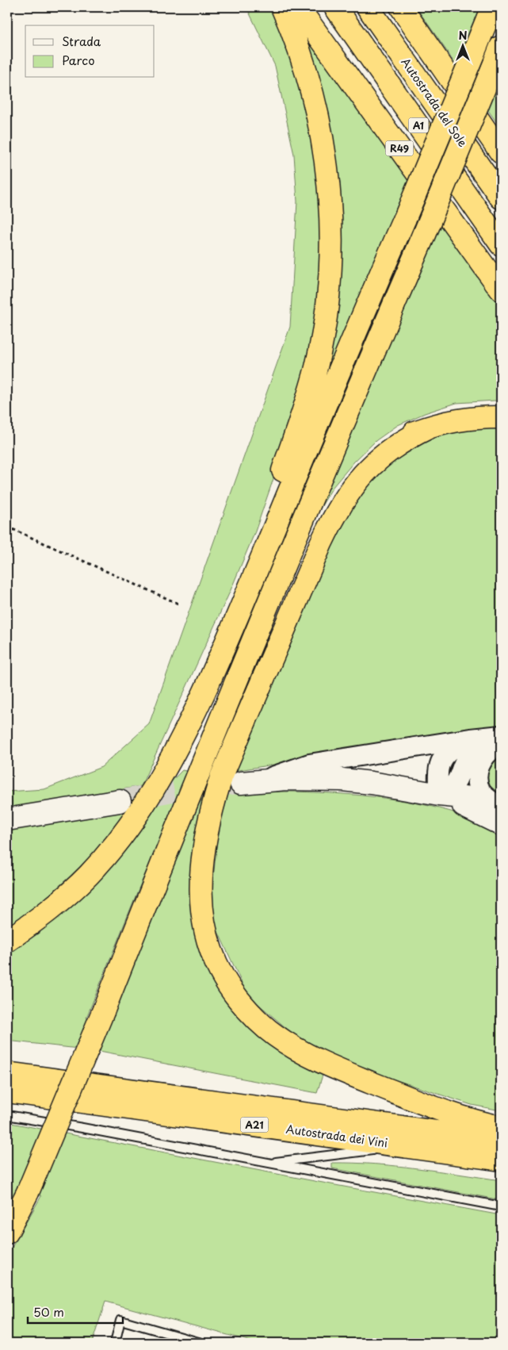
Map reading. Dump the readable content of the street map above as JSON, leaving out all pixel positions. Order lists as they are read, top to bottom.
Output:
{
  "streets": {
    "highway": [
      "Autostrada del Sole",
      "A1",
      "R49",
      "A21",
      "Autostrada dei Vini"
    ]
  },
  "legend": ["Strada", "Parco"],
  "scale_bar": "50 m",
  "north": "top"
}
